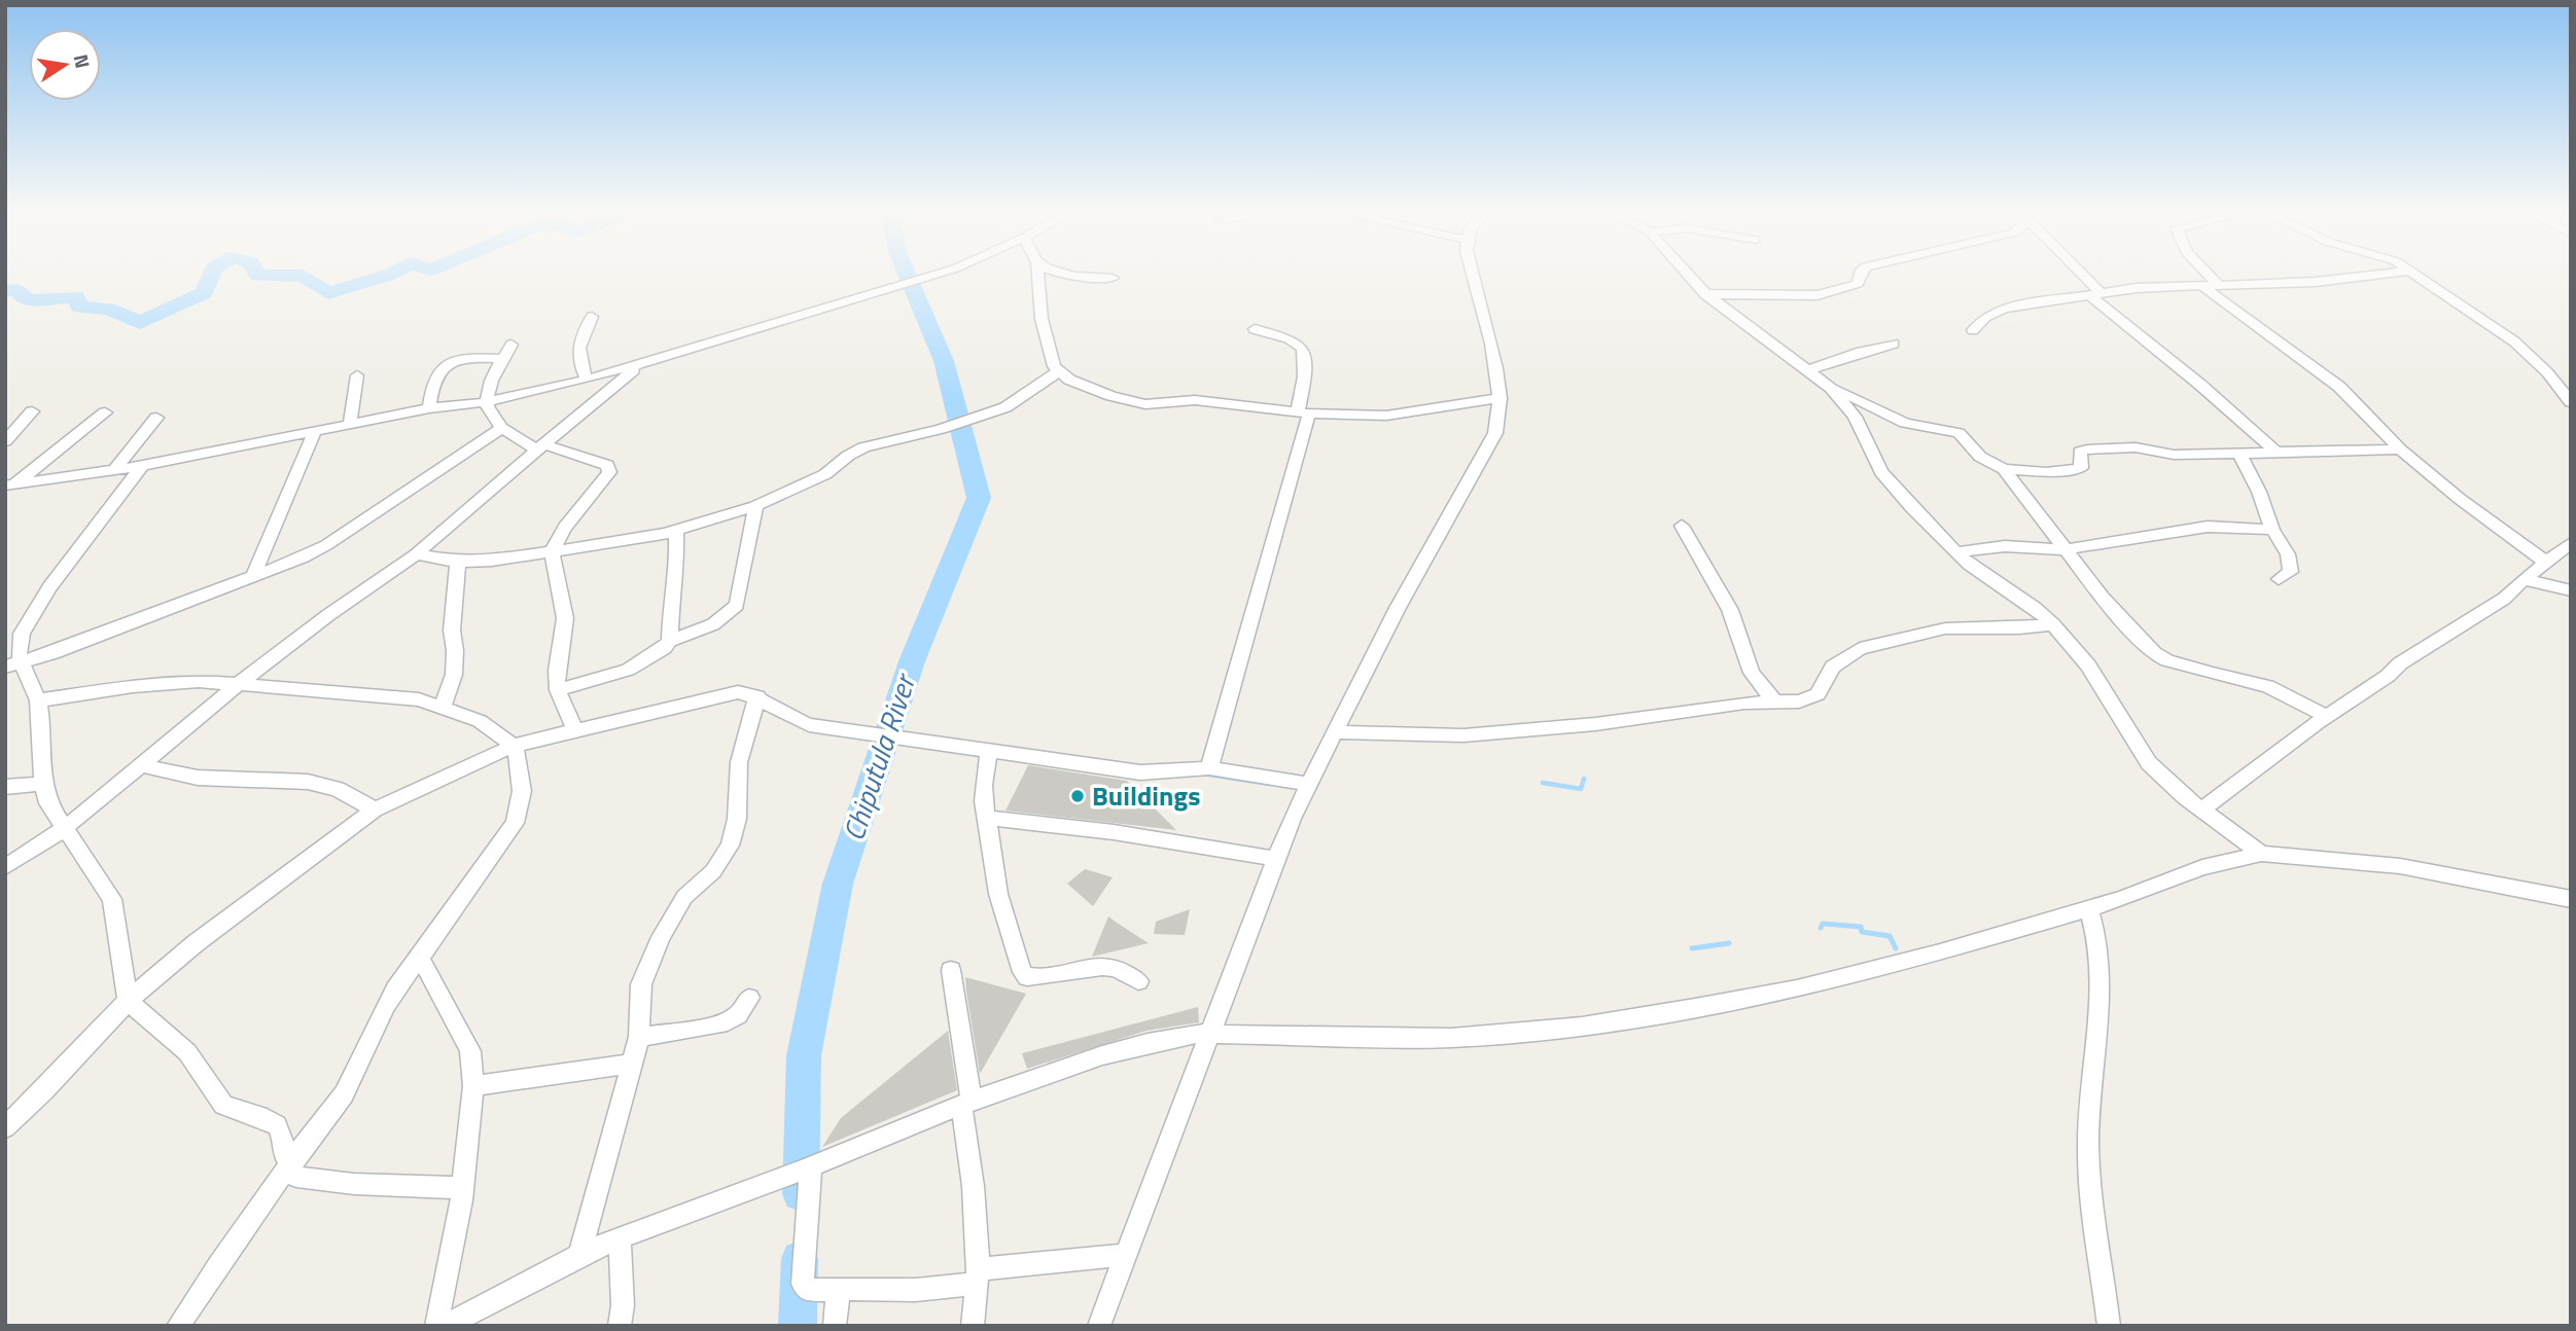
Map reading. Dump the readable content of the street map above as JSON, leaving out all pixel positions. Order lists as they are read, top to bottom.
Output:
{
  "water": ["Chiputula River"],
  "places": ["Buildings"],
  "north": "right"
}
